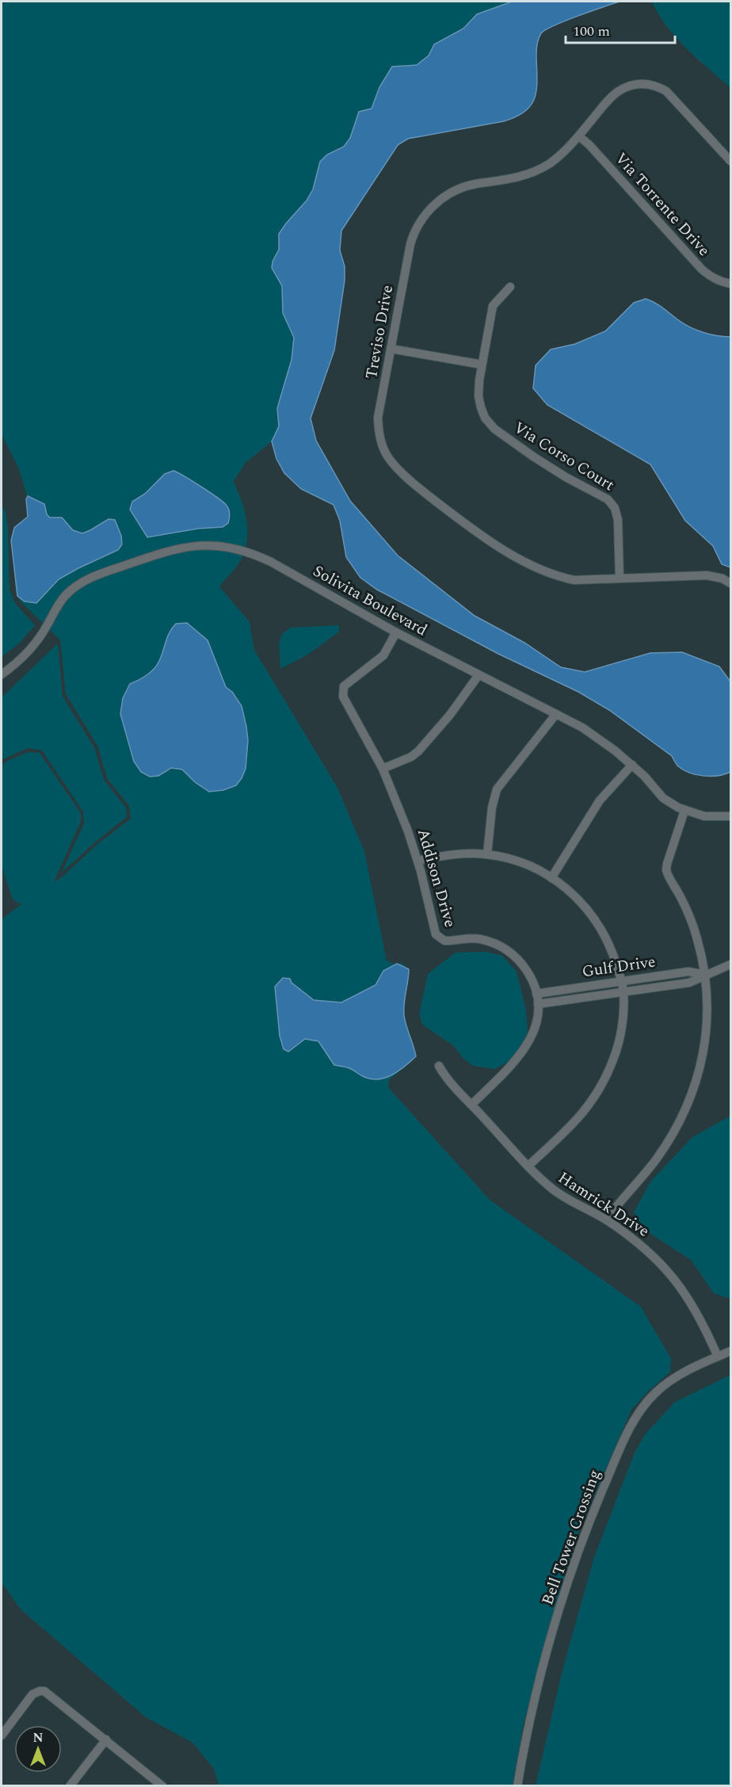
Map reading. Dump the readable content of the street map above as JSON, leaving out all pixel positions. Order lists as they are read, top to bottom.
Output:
{
  "streets": {
    "street": [
      "Via Torrente Drive",
      "Treviso Drive",
      "Via Corso Court",
      "Solivita Boulevard",
      "Addison Drive",
      "Gulf Drive",
      "Hamrick Drive",
      "Bell Tower Crossing"
    ]
  },
  "crossings": [
    ["Via Torrente Drive", "Treviso Drive"],
    ["Treviso Drive", "Via Corso Court"],
    ["Solivita Boulevard", "Addison Drive"],
    ["Addison Drive", "Gulf Drive"],
    ["Addison Drive", "Hamrick Drive"],
    ["Hamrick Drive", "Bell Tower Crossing"]
  ],
  "scale_bar": "100 m",
  "north": "top"
}
